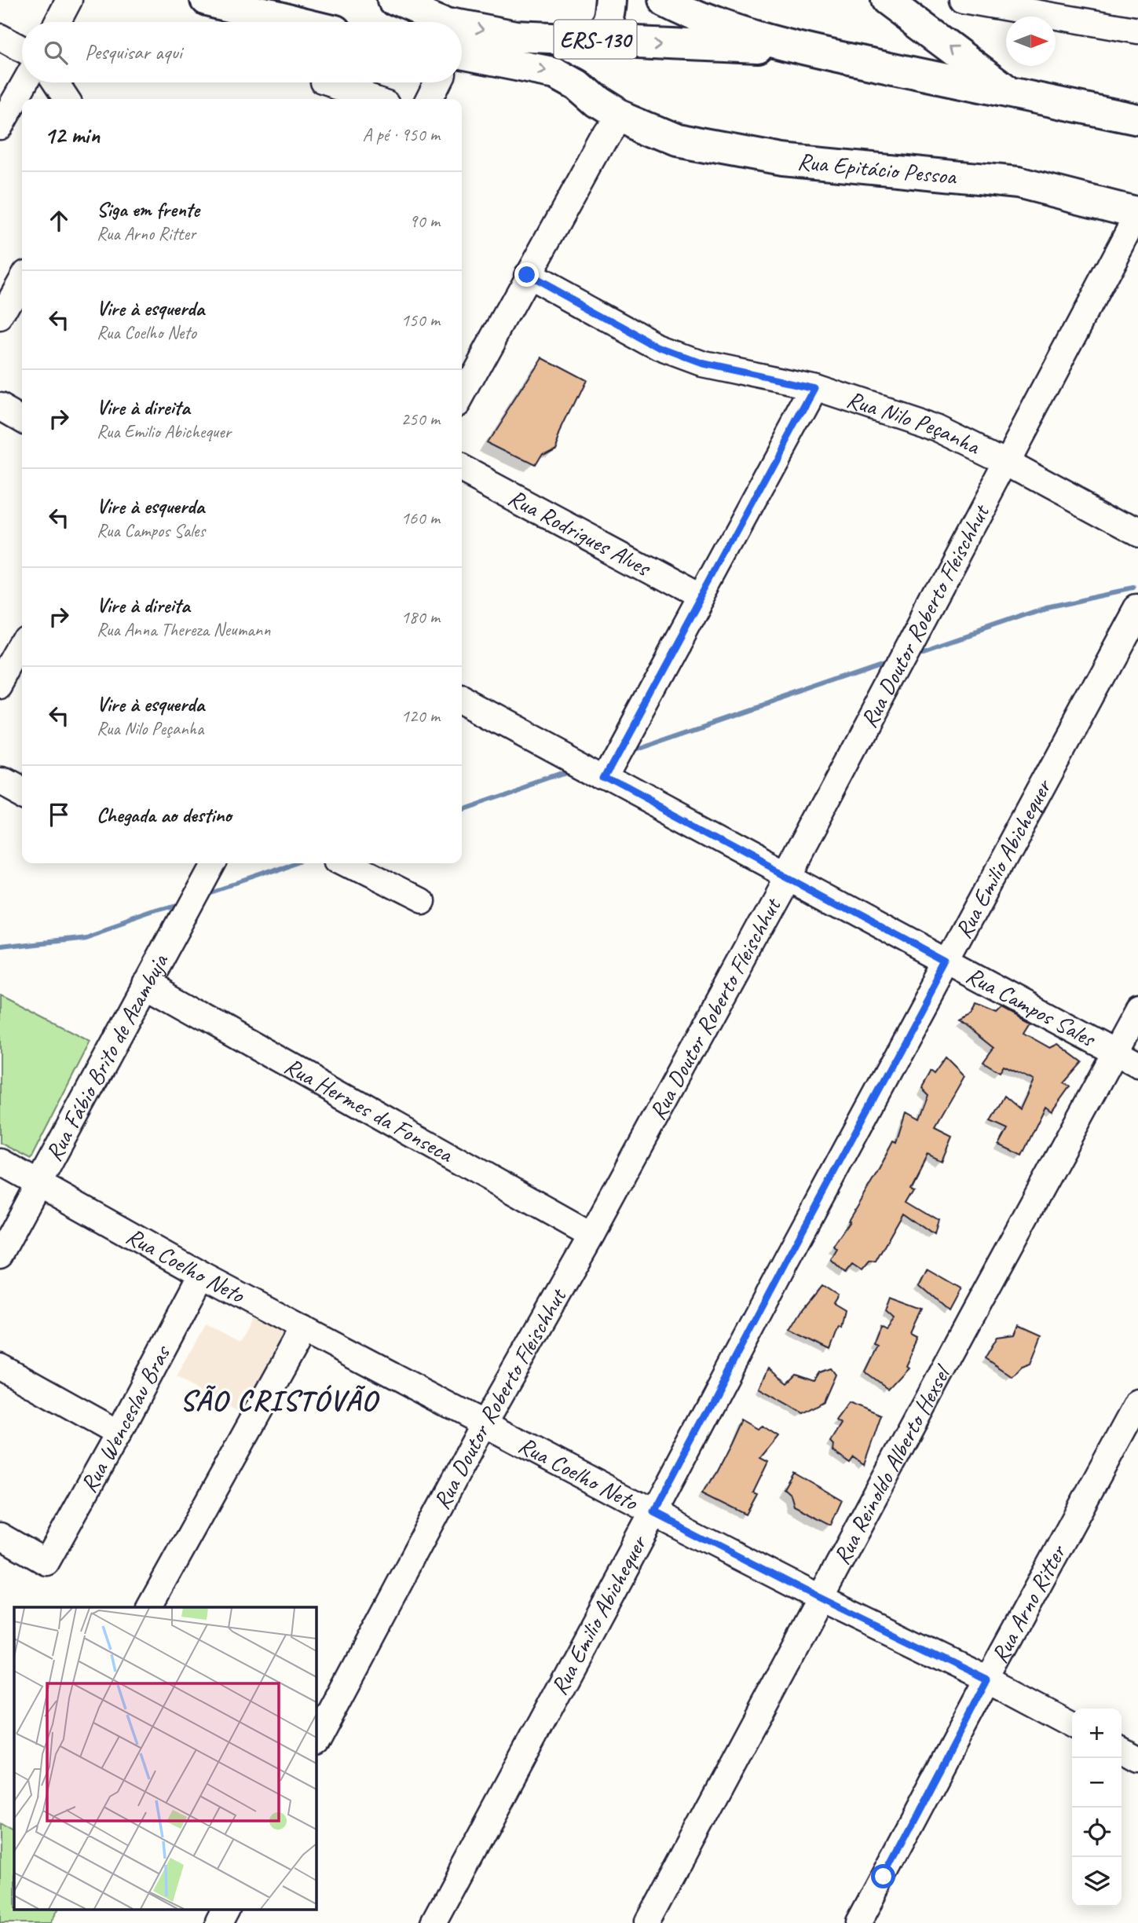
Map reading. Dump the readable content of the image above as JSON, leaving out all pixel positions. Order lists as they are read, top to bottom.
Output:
{
  "streets": {
    "main road": ["ERS-130", "Rua Epitácio Pessoa"],
    "street": [
      "Rua Nilo Peçanha",
      "Rua Rodrigues Alves",
      "Rua Doutor Roberto Fleischhut",
      "Rua Emilio Abichequer",
      "Rua Campos Sales",
      "Rua Fábio Brito de Azambuja",
      "Rua Hermes da Fonseca",
      "Rua Coelho Neto",
      "Rua Wenceslau Bras",
      "Rua Reinoldo Alberto Hexsel",
      "Rua Arno Ritter"
    ]
  },
  "crossings": [
    ["Rua Epitácio Pessoa", "Rua Doutor Roberto Fleischhut"],
    ["Rua Nilo Peçanha", "Rua Doutor Roberto Fleischhut"],
    ["Rua Doutor Roberto Fleischhut", "Rua Campos Sales"],
    ["Rua Doutor Roberto Fleischhut", "Rua Hermes da Fonseca"],
    ["Rua Doutor Roberto Fleischhut", "Rua Coelho Neto"],
    ["Rua Emilio Abichequer", "Rua Campos Sales"],
    ["Rua Emilio Abichequer", "Rua Coelho Neto"],
    ["Rua Campos Sales", "Rua Reinoldo Alberto Hexsel"],
    ["Rua Fábio Brito de Azambuja", "Rua Hermes da Fonseca"],
    ["Rua Fábio Brito de Azambuja", "Rua Coelho Neto"],
    ["Rua Coelho Neto", "Rua Wenceslau Bras"],
    ["Rua Coelho Neto", "Rua Reinoldo Alberto Hexsel"],
    ["Rua Coelho Neto", "Rua Arno Ritter"]
  ],
  "districts": ["SÃO CRISTÓVÃO"],
  "north": "right",
  "page": {
    "search": "Pesquisar aqui",
    "heading": ["12 min", "A pé · 950 m"],
    "list": [
      ["Siga em frente", "Rua Arno Ritter", "90 m"],
      ["Vire à esquerda", "Rua Coelho Neto", "150 m"],
      ["Vire à direita", "Rua Emilio Abichequer", "250 m"],
      ["Vire à esquerda", "Rua Campos Sales", "160 m"],
      ["Vire à direita", "Rua Anna Thereza Neumann", "180 m"],
      ["Vire à esquerda", "Rua Nilo Peçanha", "120 m"],
      "Chegada ao destino"
    ],
    "map_buttons": ["+", "−"]
  }
}
